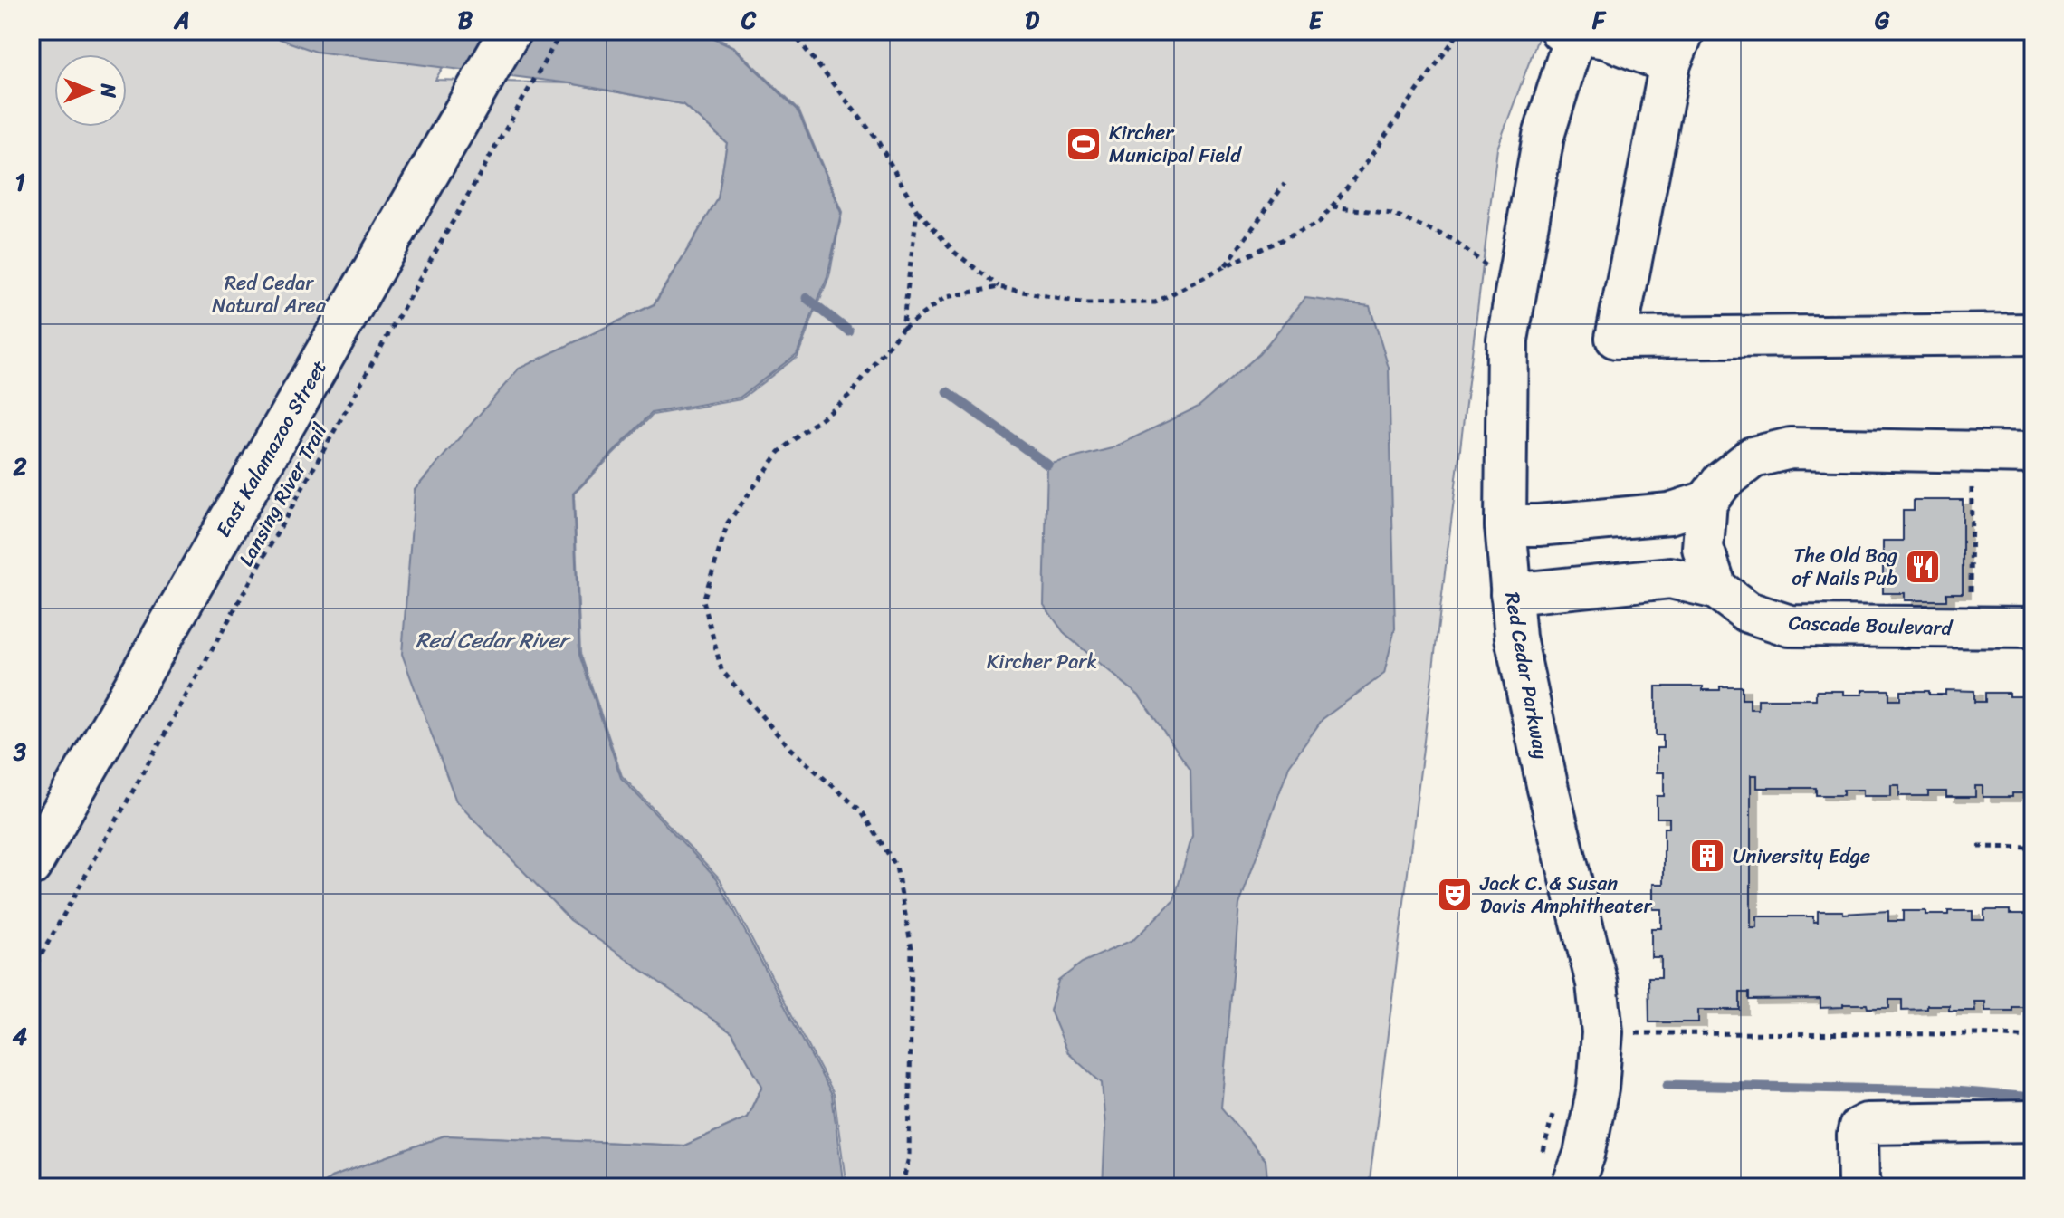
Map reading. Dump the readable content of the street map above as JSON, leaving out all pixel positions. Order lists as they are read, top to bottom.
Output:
{
  "streets": {
    "street": ["East Kalamazoo Street", "Cascade Boulevard", "Red Cedar Parkway"],
    "path": ["Lansing River Trail"]
  },
  "water": ["Red Cedar River"],
  "parks": ["Red Cedar Natural Area", "Kircher Park"],
  "places": {
    "sports": ["Kircher Municipal Field"],
    "restaurant": ["The Old Bag of Nails Pub"],
    "building": ["University Edge"],
    "theatre": ["Jack C. & Susan Davis Amphitheater"]
  },
  "north": "right",
  "grid": {
    "columns": [
      "A",
      "B",
      "C",
      "D",
      "E",
      "F",
      "G"
    ],
    "rows": [
      "1",
      "2",
      "3",
      "4"
    ]
  }
}
